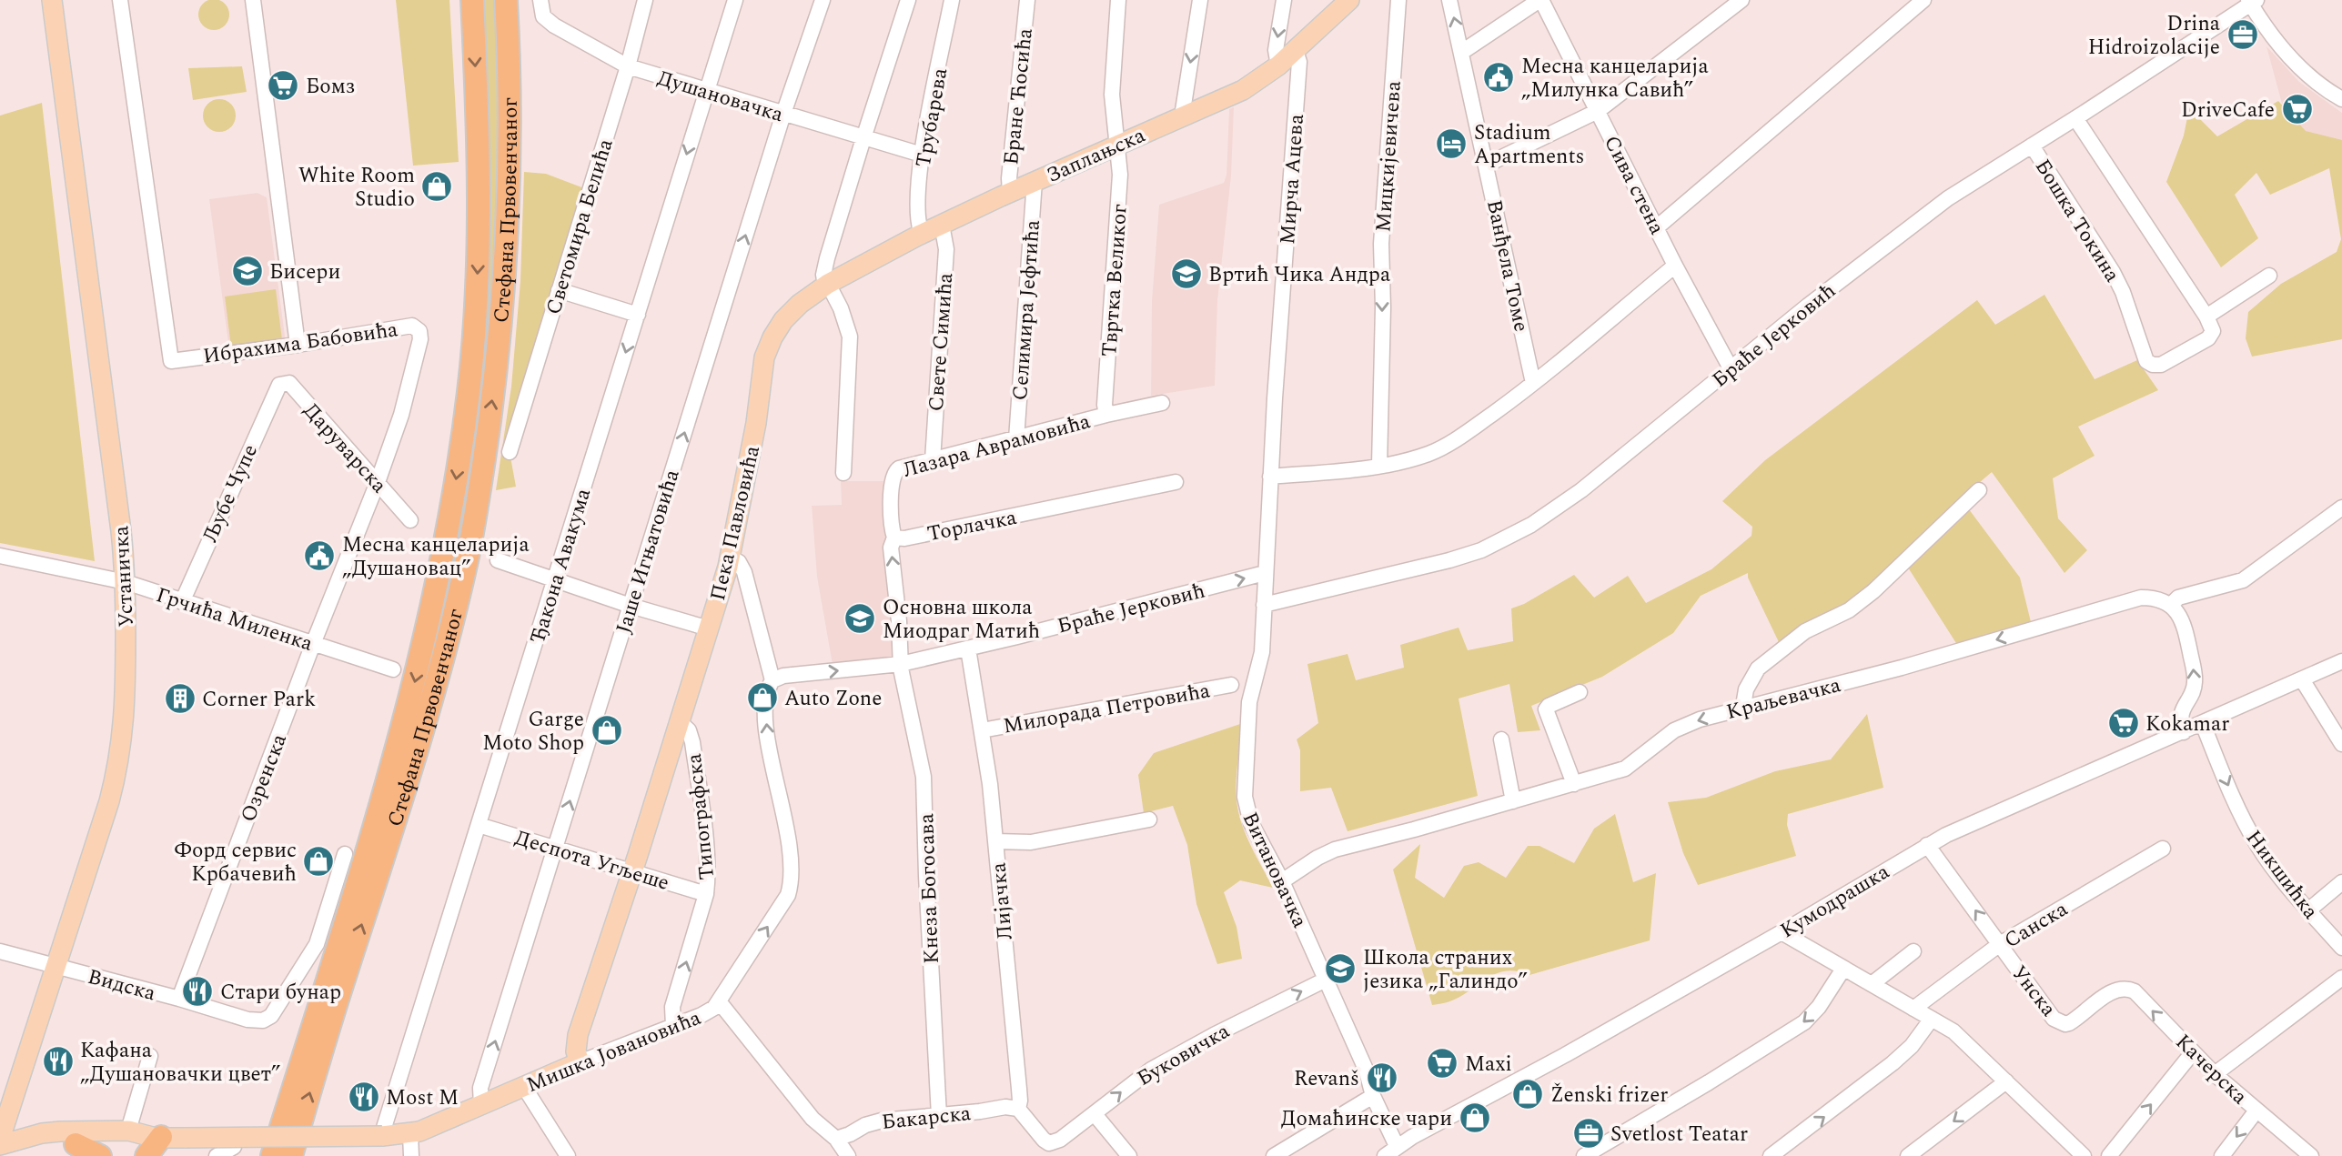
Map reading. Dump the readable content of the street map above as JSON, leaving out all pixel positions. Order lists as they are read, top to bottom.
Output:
{
  "streets": {
    "highway": ["Стефана Првовенчаног"],
    "main road": [
      "Заплањска",
      "Пека Павловића",
      "Устаничка",
      "Мишка Јовановића"
    ],
    "street": [
      "Душановачка",
      "Бране Ћосића",
      "Трубарева",
      "Мицкијевичева",
      "Мирча Ацева",
      "Сива стена",
      "Бошка Токина",
      "Светомира Белића",
      "Ванђела Томе",
      "Твртка Великог",
      "Селимира Јефтића",
      "Браће Јерковић",
      "Ибрахима Бабовића",
      "Свете Симића",
      "Лазара Аврамовића",
      "Даруварска",
      "Љубе Чупе",
      "Торлачка",
      "Јаше Игњатовића",
      "Ђакона Авакума",
      "Грчића Миленка",
      "Краљевачка",
      "Милорада Петровића",
      "Озренска",
      "Типографска",
      "Деспота Угљеше",
      "Витановачка",
      "Никшићка",
      "Кнеза Богосава",
      "Кумодрашка",
      "Лијачка",
      "Санска",
      "Видска",
      "Унска",
      "Буковичка",
      "Качерска",
      "Бакарска"
    ]
  },
  "crossings": [
    ["Душановачка", "Трубарева"],
    ["Душановачка", "Светомира Белића"],
    ["Душановачка", "Јаше Игњатовића"],
    ["Душановачка", "Ђакона Авакума"],
    ["Бране Ћосића", "Заплањска"],
    ["Трубарева", "Заплањска"],
    ["Заплањска", "Мирча Ацева"],
    ["Заплањска", "Твртка Великог"],
    ["Заплањска", "Селимира Јефтића"],
    ["Заплањска", "Свете Симића"],
    ["Заплањска", "Пека Павловића"],
    ["Мирча Ацева", "Витановачка"],
    ["Сива стена", "Браће Јерковић"],
    ["Бошка Токина", "Браће Јерковић"],
    ["Твртка Великог", "Лазара Аврамовића"],
    ["Селимира Јефтића", "Лазара Аврамовића"],
    ["Браће Јерковић", "Витановачка"],
    ["Браће Јерковић", "Кнеза Богосава"],
    ["Браће Јерковић", "Лијачка"],
    ["Браће Јерковић", "Мишка Јовановића"],
    ["Ибрахима Бабовића", "Озренска"],
    ["Свете Симића", "Лазара Аврамовића"],
    ["Лазара Аврамовића", "Торлачка"],
    ["Даруварска", "Љубе Чупе"],
    ["Даруварска", "Озренска"],
    ["Љубе Чупе", "Грчића Миленка"],
    ["Пека Павловића", "Типографска"],
    ["Пека Павловића", "Деспота Угљеше"],
    ["Пека Павловића", "Мишка Јовановића"],
    ["Јаше Игњатовића", "Деспота Угљеше"],
    ["Јаше Игњатовића", "Мишка Јовановића"],
    ["Ђакона Авакума", "Деспота Угљеше"],
    ["Ђакона Авакума", "Мишка Јовановића"],
    ["Устаничка", "Грчића Миленка"],
    ["Устаничка", "Видска"],
    ["Грчића Миленка", "Озренска"],
    ["Краљевачка", "Витановачка"],
    ["Милорада Петровића", "Лијачка"],
    ["Озренска", "Видска"],
    ["Типографска", "Деспота Угљеше"],
    ["Типографска", "Мишка Јовановића"],
    ["Витановачка", "Кумодрашка"],
    ["Витановачка", "Буковичка"],
    ["Никшићка", "Кумодрашка"],
    ["Кнеза Богосава", "Бакарска"],
    ["Кумодрашка", "Унска"],
    ["Лијачка", "Буковичка"],
    ["Лијачка", "Бакарска"],
    ["Санска", "Унска"],
    ["Унска", "Качерска"],
    ["Буковичка", "Бакарска"]
  ],
  "one_way": [
    "Мицкијевичева",
    "Јаше Игњатовића",
    "Ђакона Авакума",
    "Краљевачка",
    "Типографска",
    "Буковичка",
    "Качерска"
  ],
  "places": {
    "office": ["Drina Hidroizolacije", "Svetlost Teatar"],
    "public building": ["Месна канцеларија „Милунка Савић”", "Месна канцеларија „Душановац”"],
    "supermarket": [
      "Бомз",
      "DriveCafe",
      "Kokamar",
      "Maxi"
    ],
    "hotel": ["Stadium Apartments"],
    "shop": [
      "White Room Studio",
      "Auto Zone",
      "Garge Moto Shop",
      "Форд сервис Крбачевић",
      "Ženski frizer",
      "Домаћинске чари"
    ],
    "school or university": [
      "Бисери",
      "Вртић Чика Андра",
      "Основна школа Миодраг Матић",
      "Школа страних језика „Галиндо”"
    ],
    "building": ["Corner Park"],
    "restaurant": [
      "Стари бунар",
      "Кафана „Душановачки цвет”",
      "Revanš",
      "Most M"
    ]
  }
}
